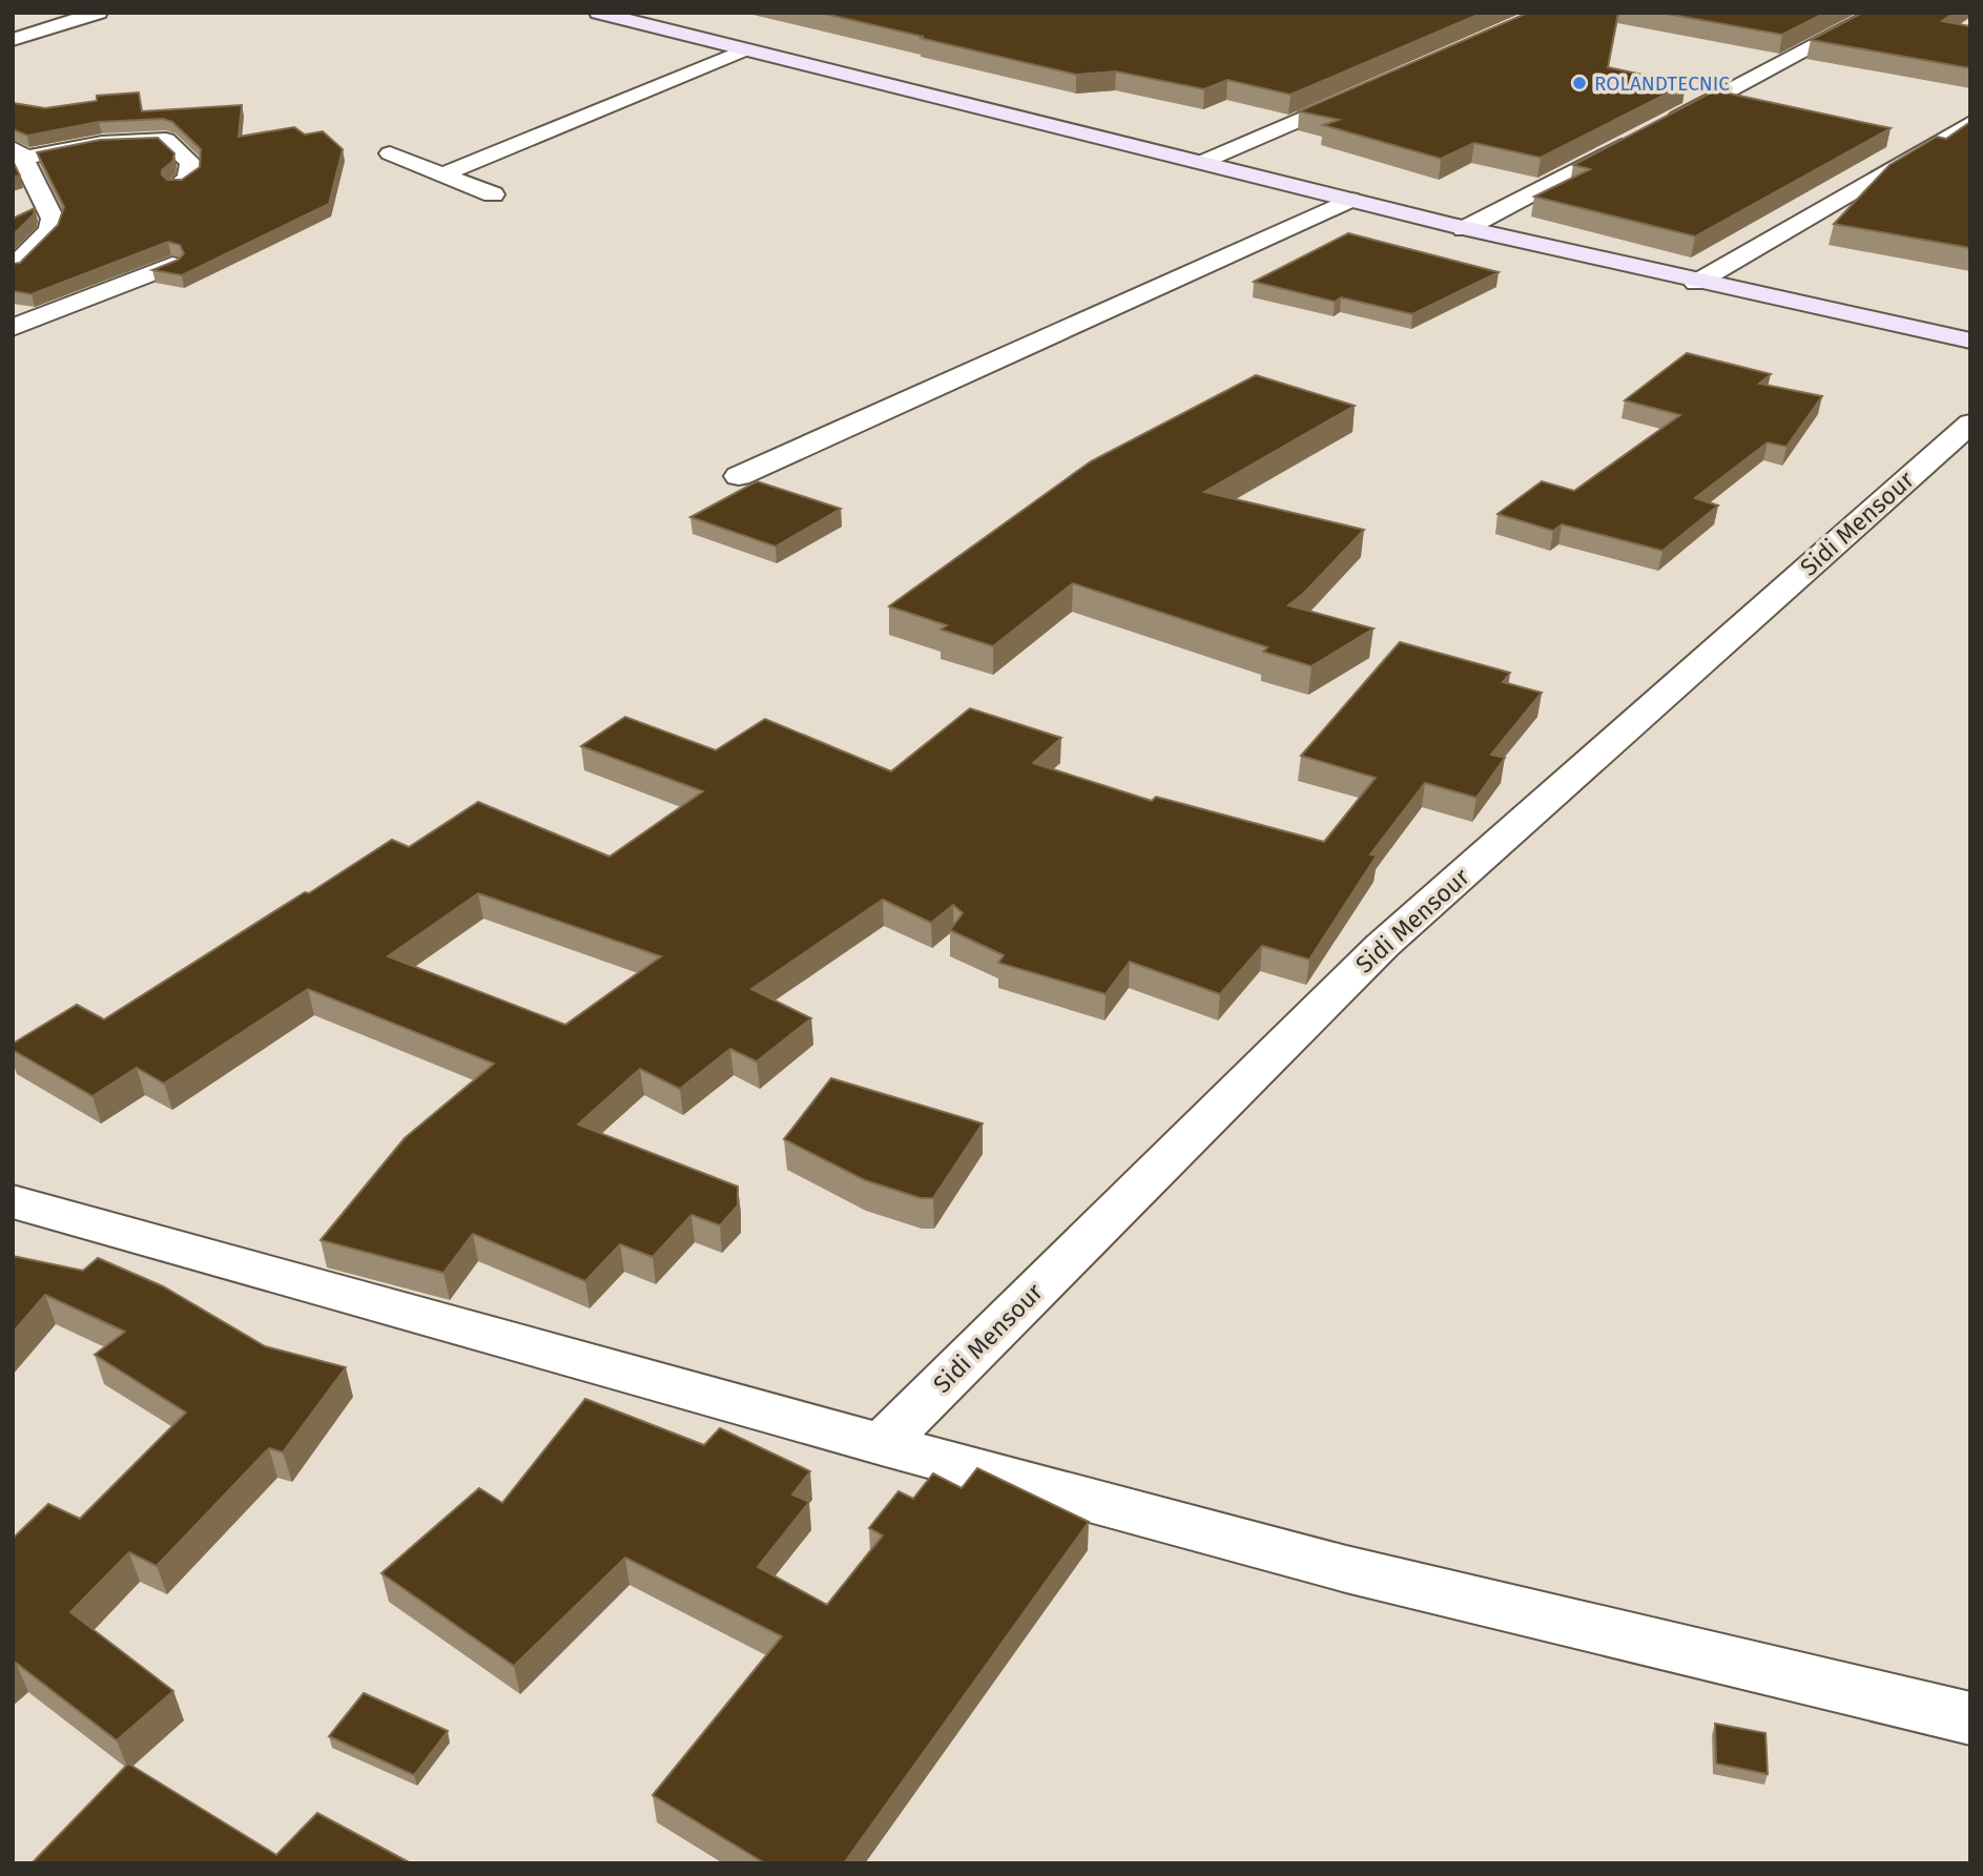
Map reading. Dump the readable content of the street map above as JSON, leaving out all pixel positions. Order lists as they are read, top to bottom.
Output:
{
  "streets": {
    "street": ["Sidi Mensour"]
  },
  "places": ["ROLANDTECNIC"]
}
